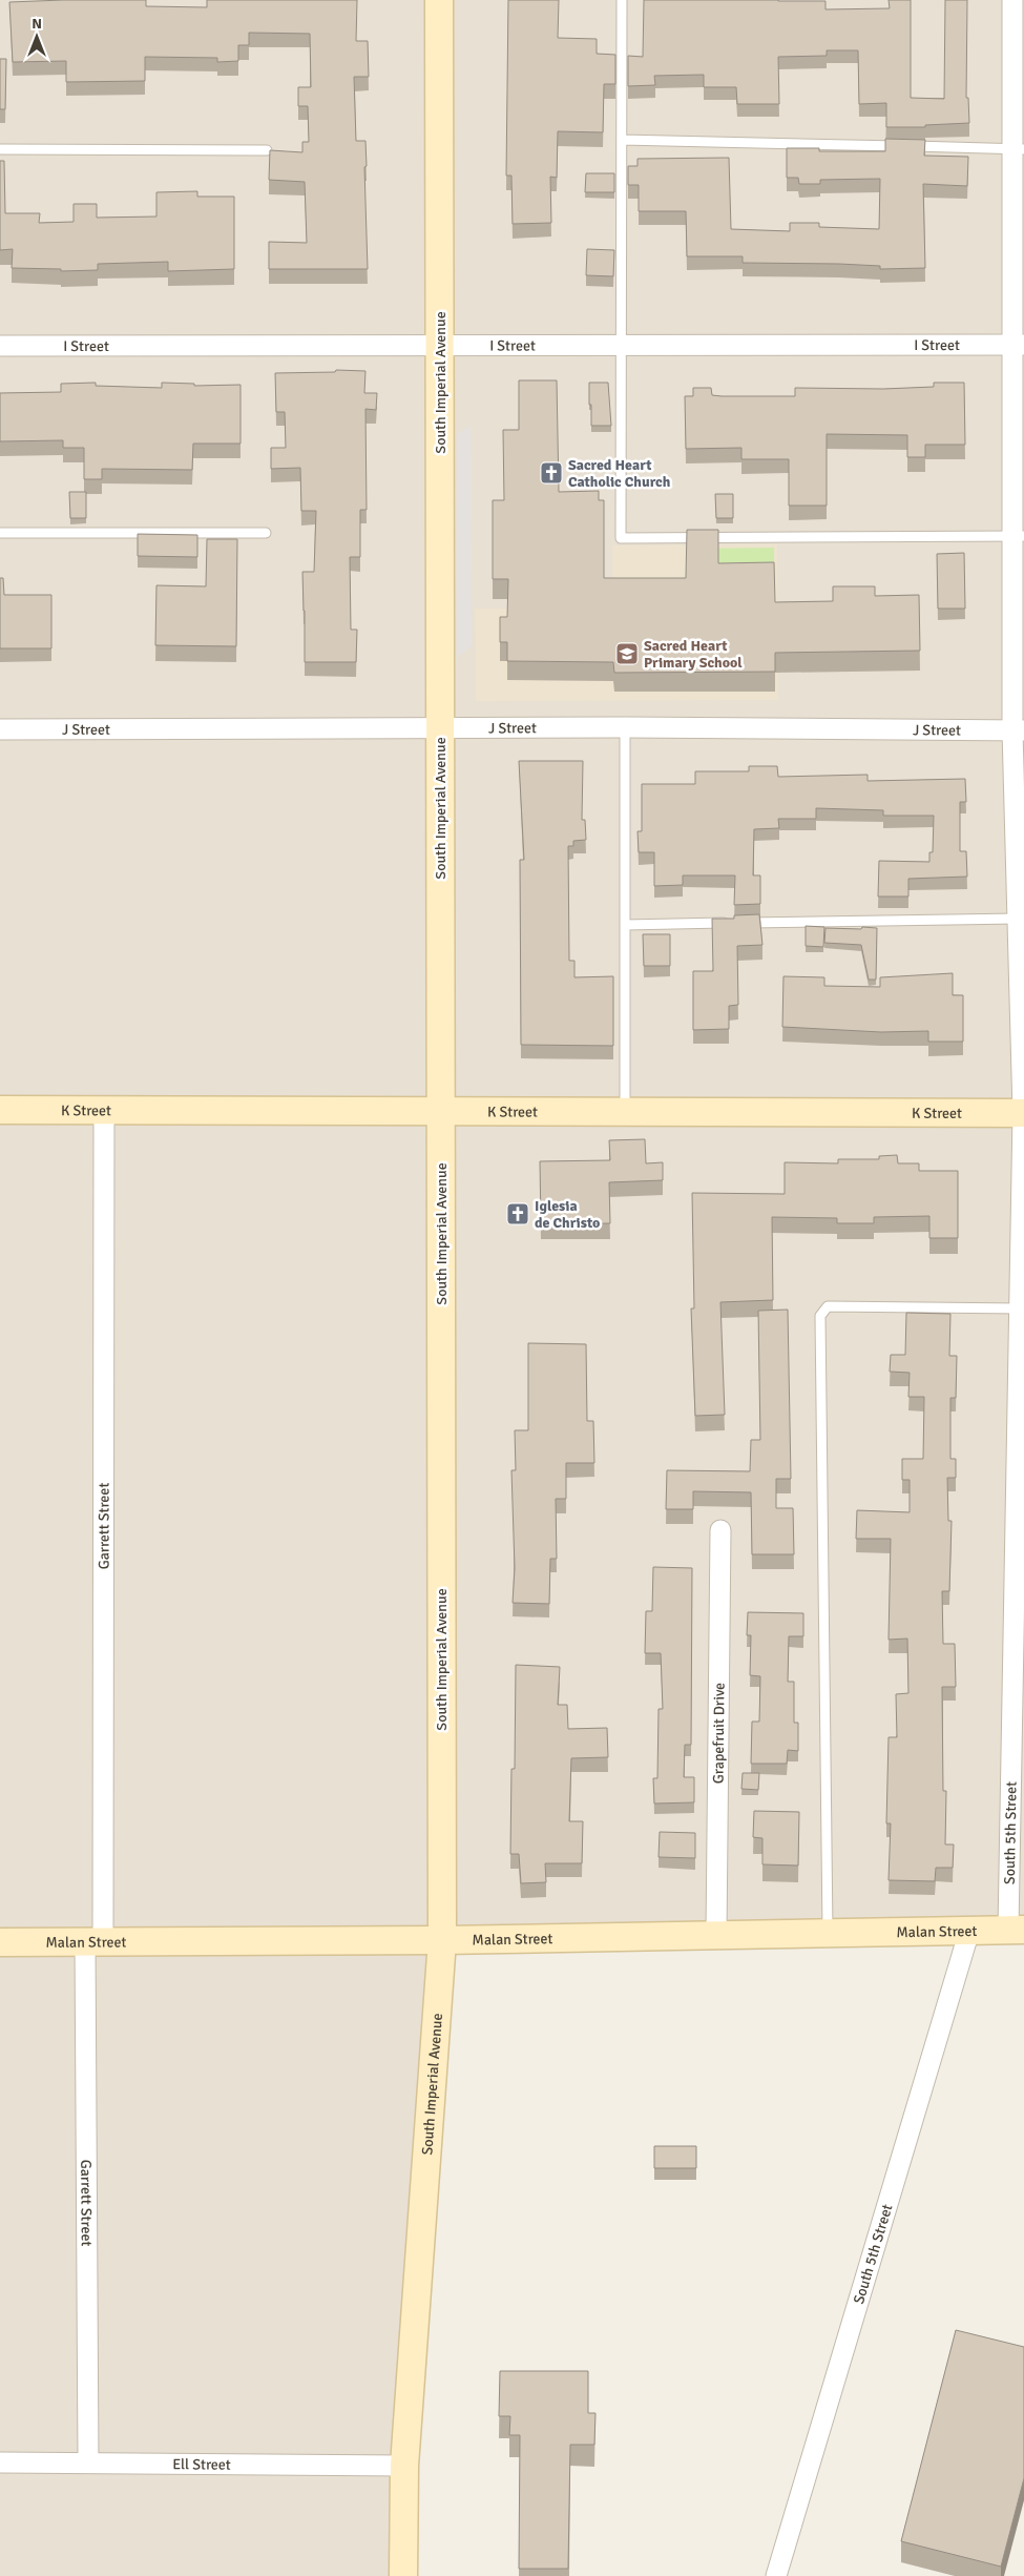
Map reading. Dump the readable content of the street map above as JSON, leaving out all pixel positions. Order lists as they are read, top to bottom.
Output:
{
  "streets": {
    "main road": ["South Imperial Avenue", "K Street", "Malan Street"],
    "street": [
      "I Street",
      "J Street",
      "Garrett Street",
      "Grapefruit Drive",
      "South 5th Street",
      "Ell Street"
    ]
  },
  "crossings": [
    ["I Street", "South Imperial Avenue"],
    ["I Street", "South 5th Street"],
    ["South Imperial Avenue", "J Street"],
    ["South Imperial Avenue", "K Street"],
    ["South Imperial Avenue", "Malan Street"],
    ["South Imperial Avenue", "Ell Street"],
    ["J Street", "South 5th Street"],
    ["K Street", "Garrett Street"],
    ["K Street", "South 5th Street"],
    ["Garrett Street", "Malan Street"],
    ["Garrett Street", "Ell Street"],
    ["Grapefruit Drive", "Malan Street"],
    ["South 5th Street", "Malan Street"]
  ],
  "places": {
    "church": ["Sacred Heart Catholic Church", "Iglesia de Christo"],
    "school or university": ["Sacred Heart Primary School"]
  },
  "north": "top"
}
